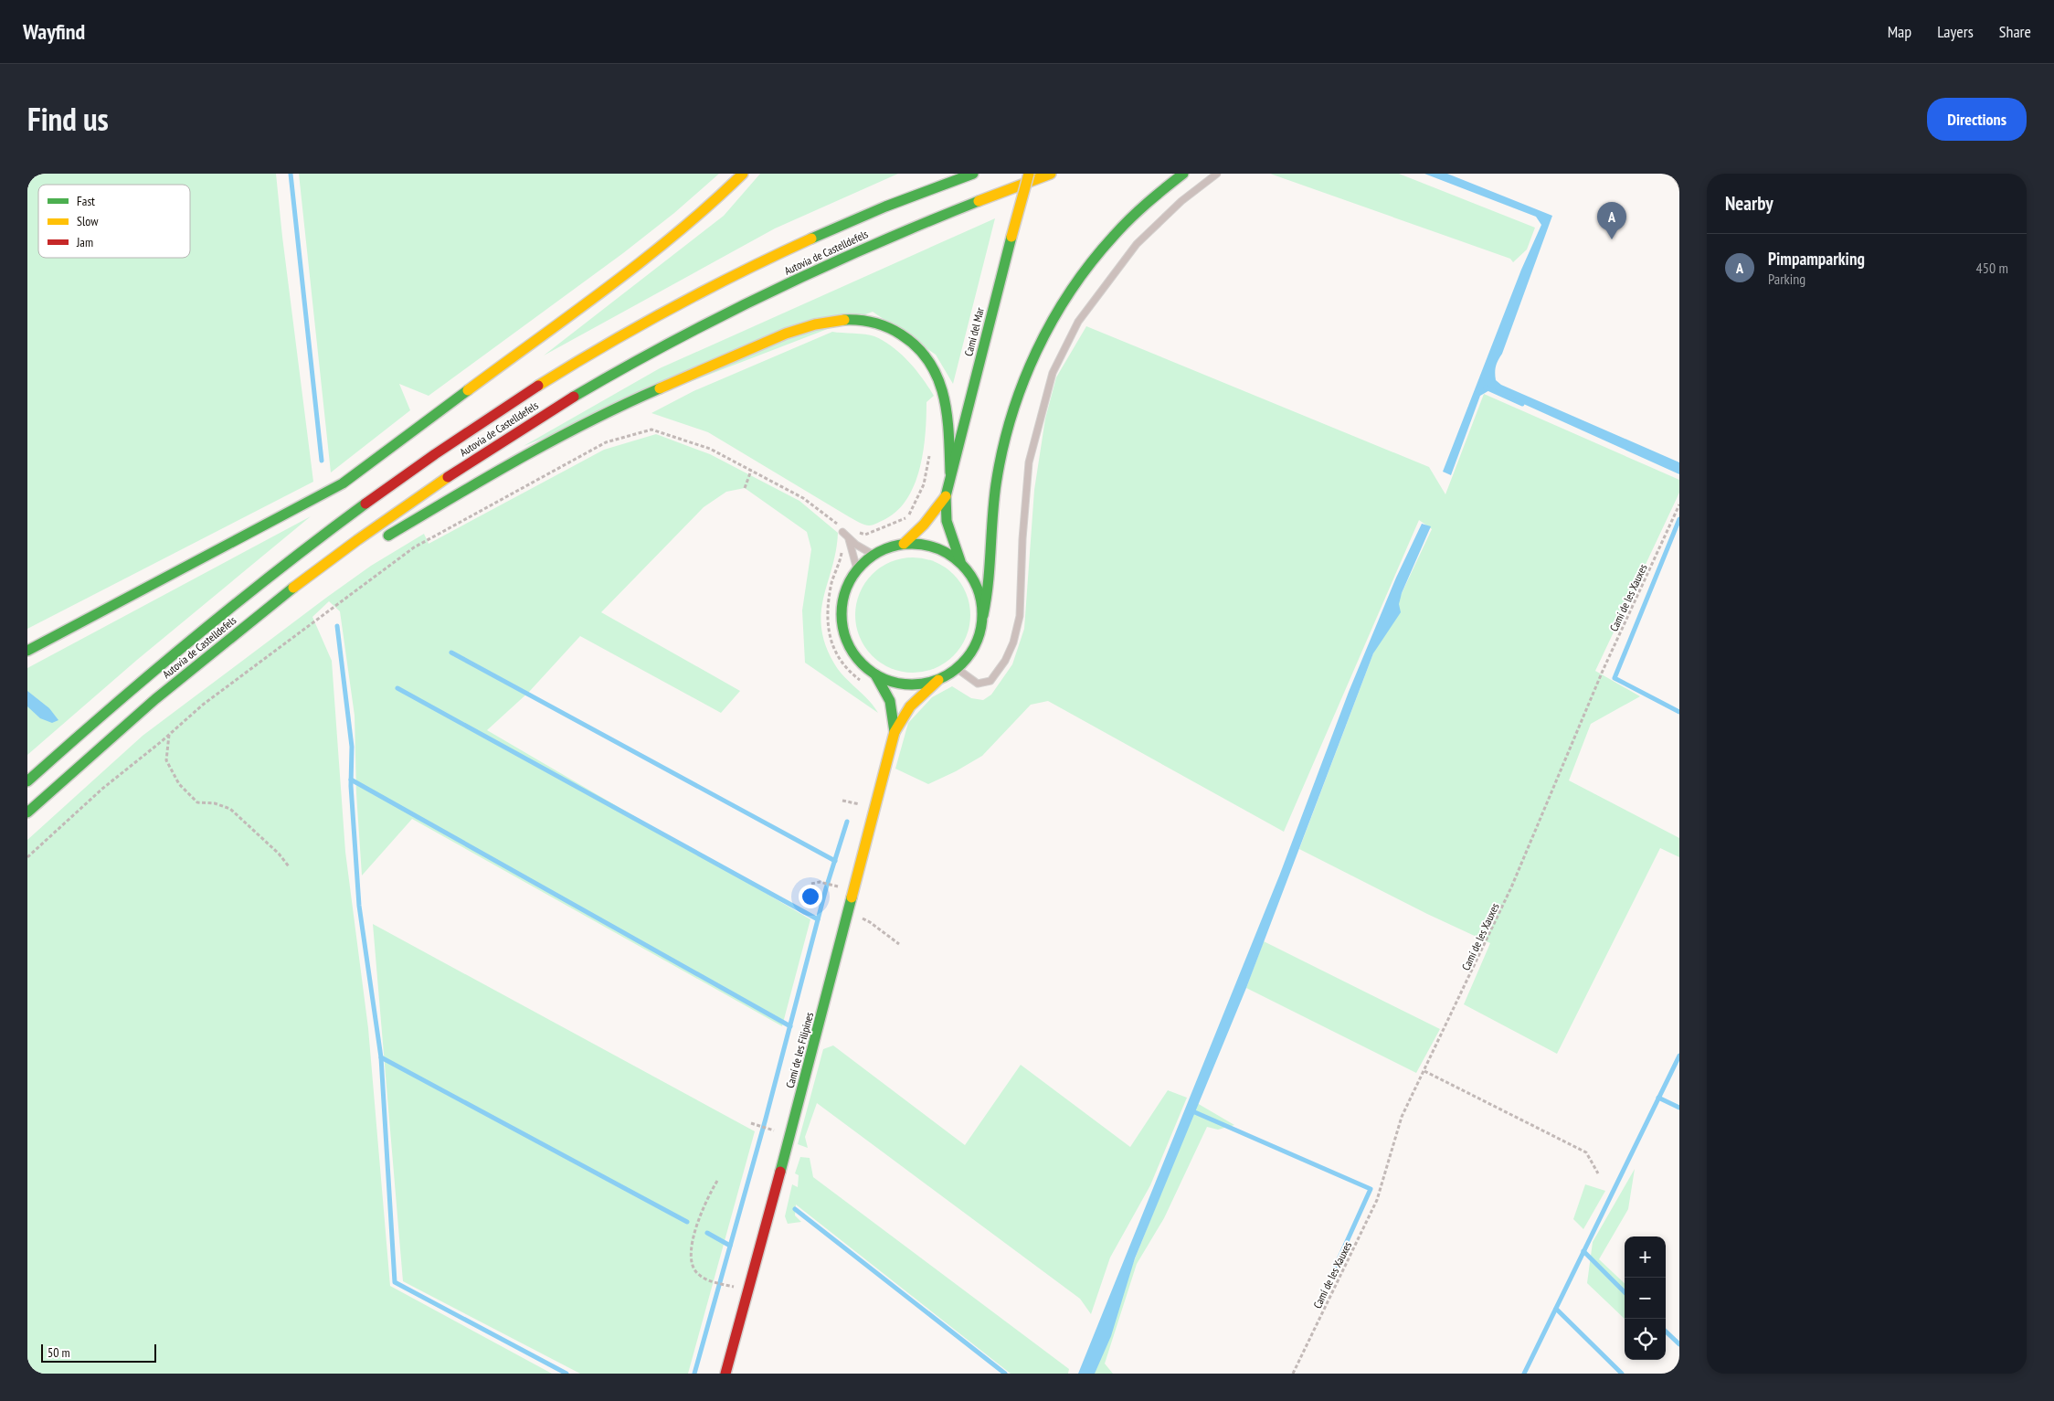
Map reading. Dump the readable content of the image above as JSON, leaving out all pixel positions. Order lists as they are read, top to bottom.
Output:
{
  "streets": {
    "main road": ["Autovia de Castelldefels", "Camí del Mar", "Camí de les Filipines"],
    "path": ["Camí de les Xauxes"]
  },
  "legend": ["Fast", "Slow", "Jam"],
  "scale_bar": "50 m",
  "page": {
    "header": "Wayfind",
    "nav": ["Map", "Layers", "Share"],
    "title": "Find us",
    "buttons": "Directions",
    "heading": "Nearby",
    "pins": "A",
    "list": [
      {
        "mark": "A",
        "name": "Pimpamparking",
        "note": "Parking",
        "value": "450 m"
      }
    ],
    "map_buttons": ["+", "−"],
    "scale": "50 m"
  }
}
